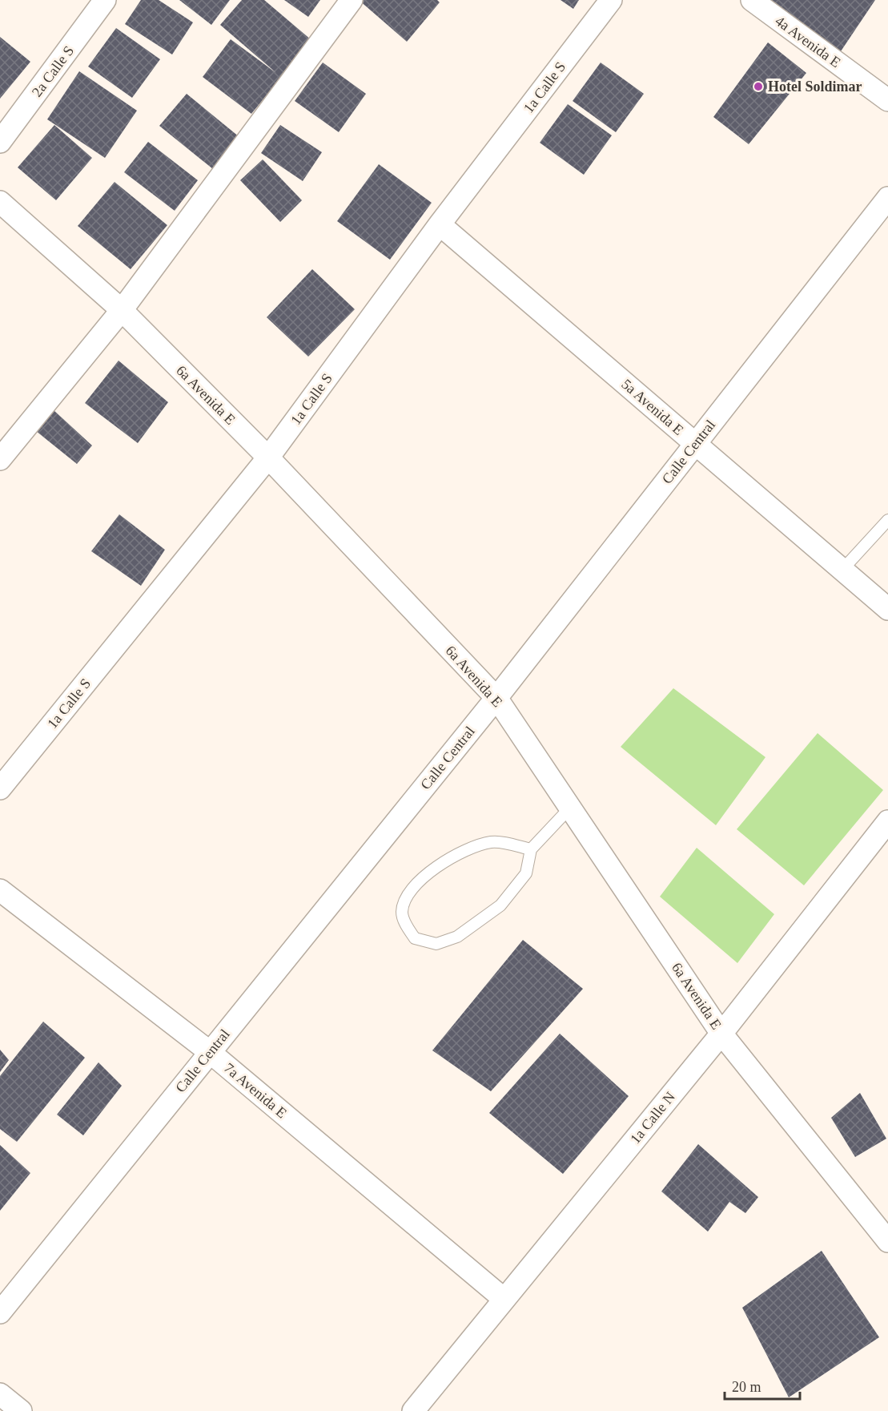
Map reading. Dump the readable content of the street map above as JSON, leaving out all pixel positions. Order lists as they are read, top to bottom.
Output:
{
  "streets": {
    "street": [
      "4a Avenida E",
      "2a Calle S",
      "1a Calle S",
      "6a Avenida E",
      "5a Avenida E",
      "Calle Central",
      "7a Avenida E",
      "1a Calle N"
    ]
  },
  "crossings": [
    ["1a Calle S", "6a Avenida E"],
    ["1a Calle S", "5a Avenida E"],
    ["6a Avenida E", "Calle Central"],
    ["6a Avenida E", "1a Calle N"],
    ["5a Avenida E", "Calle Central"],
    ["Calle Central", "7a Avenida E"],
    ["7a Avenida E", "1a Calle N"]
  ],
  "places": ["Hotel Soldimar"],
  "scale_bar": "20 m"
}
